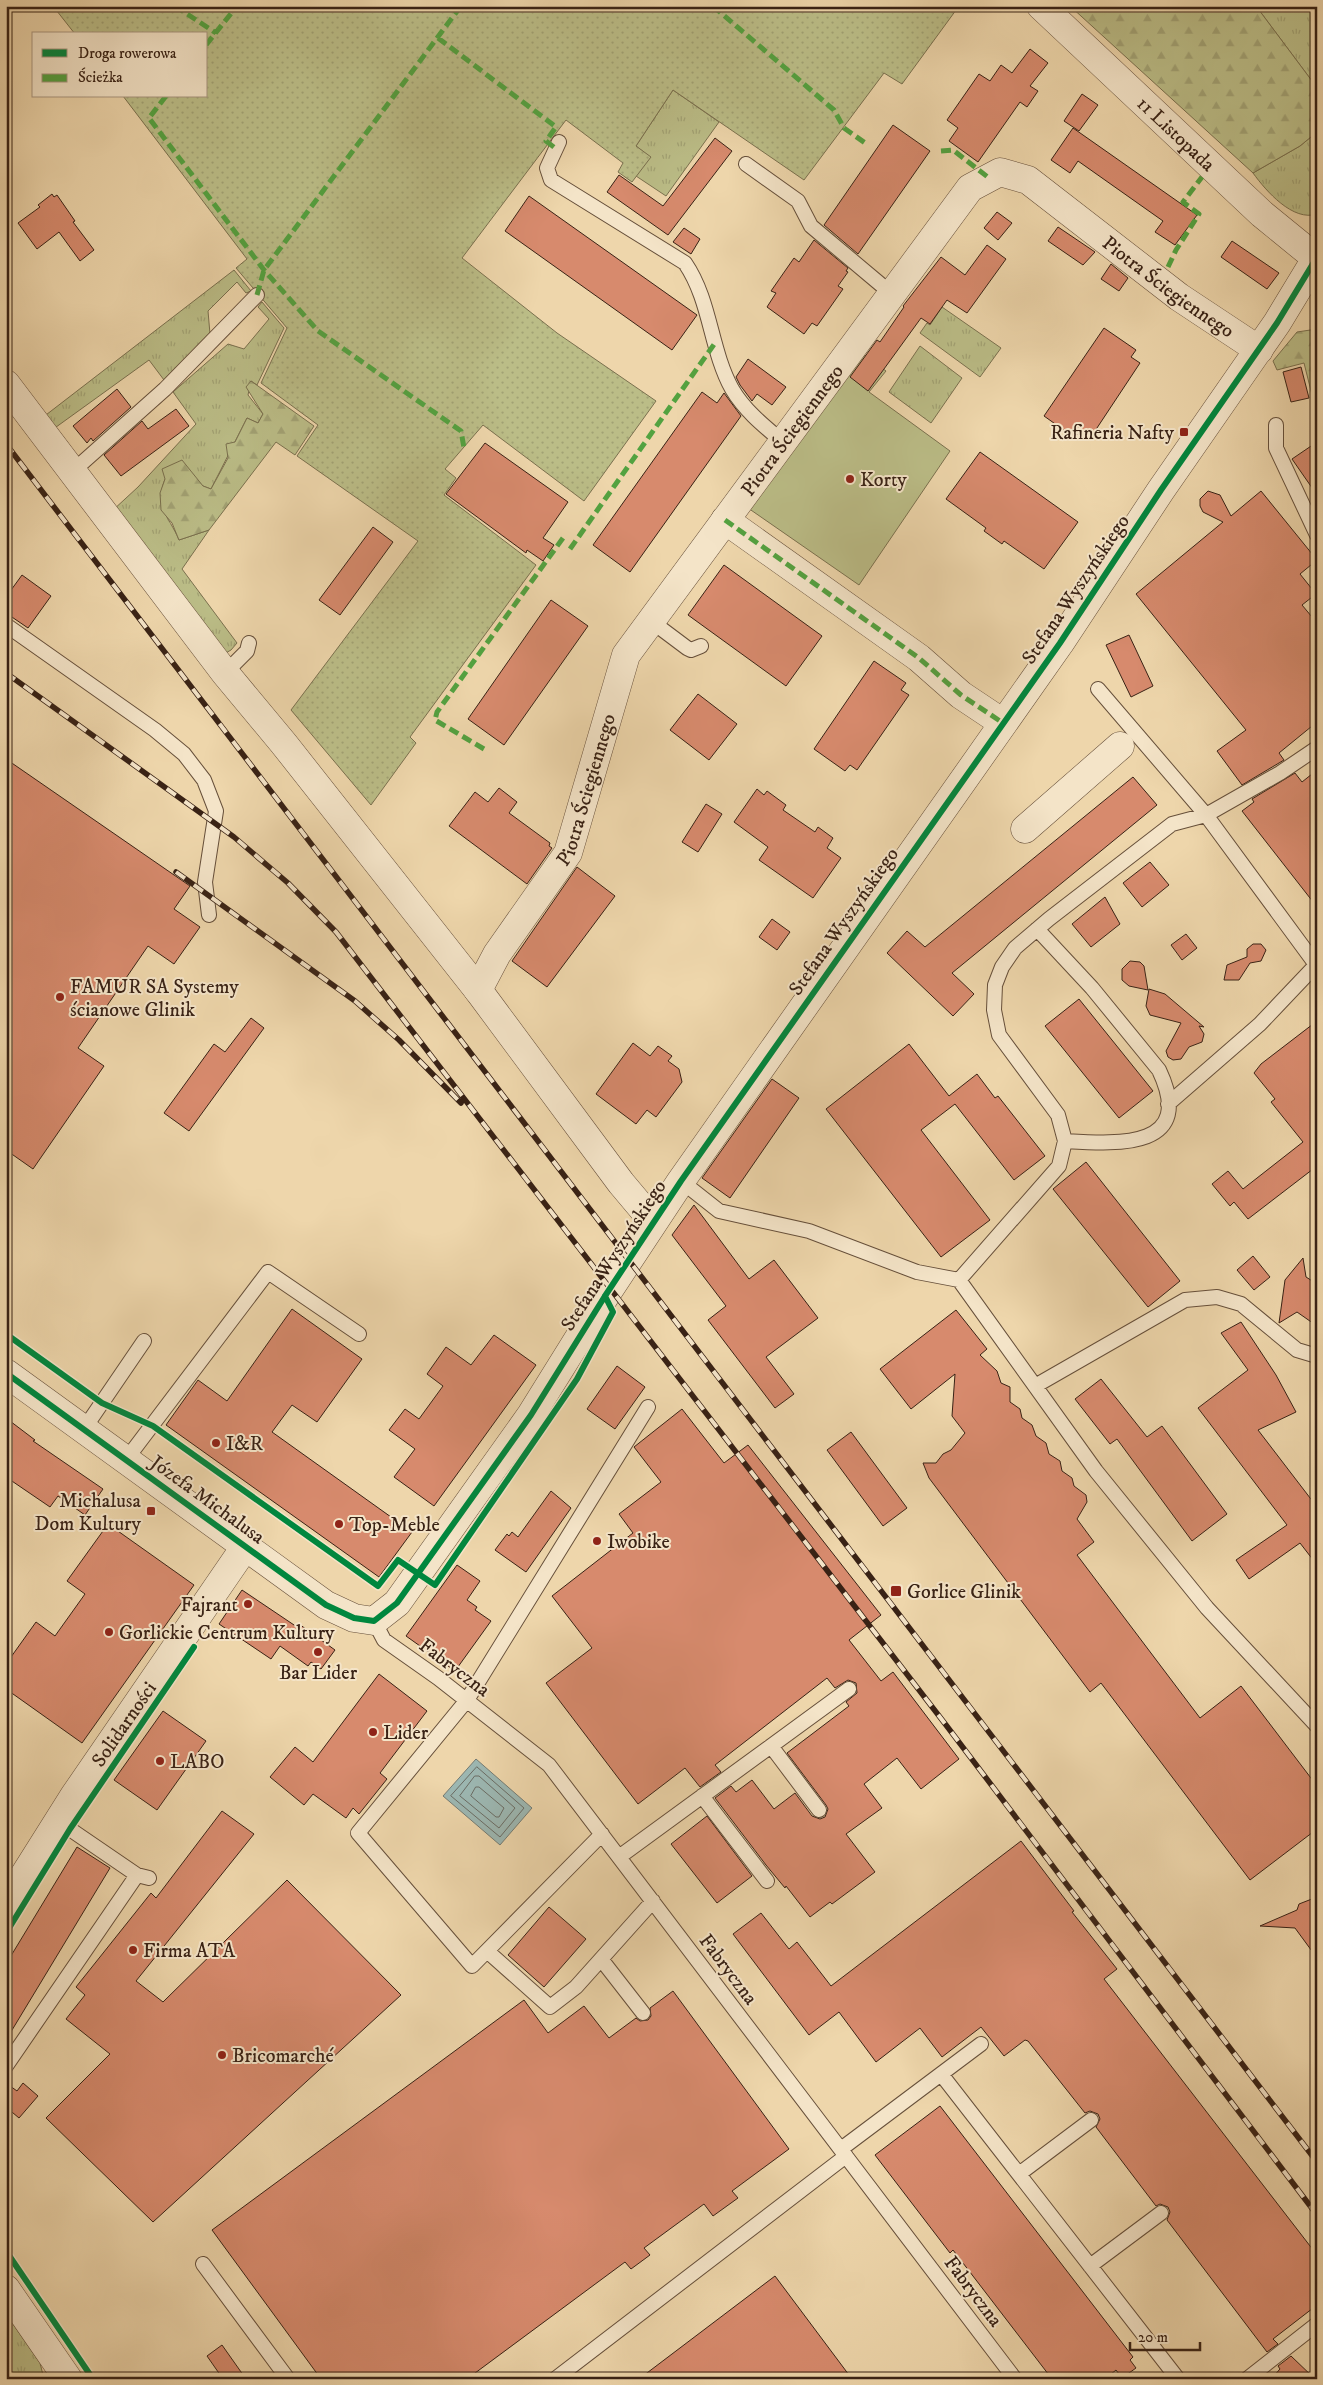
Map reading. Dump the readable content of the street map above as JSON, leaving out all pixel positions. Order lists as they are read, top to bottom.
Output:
{
  "streets": {
    "street": [
      "11 Listopada",
      "Piotra Ściegiennego",
      "Stefana Wyszyńskiego",
      "Józefa Michalusa",
      "Solidarności"
    ],
    "lane": ["Fabryczna"]
  },
  "crossings": [
    ["11 Listopada", "Stefana Wyszyńskiego"],
    ["Piotra Ściegiennego", "Stefana Wyszyńskiego"],
    ["Stefana Wyszyńskiego", "Józefa Michalusa"],
    ["Stefana Wyszyńskiego", "Fabryczna"],
    ["Józefa Michalusa", "Fabryczna"],
    ["Józefa Michalusa", "Solidarności"]
  ],
  "places": {
    "transit": ["Rafineria Nafty", "Michalusa Dom Kultury", "Gorlice Glinik"],
    "other": [
      "Korty",
      "FAMUR SA Systemy ścianowe Glinik",
      "I&R",
      "Top-Meble",
      "Iwobike",
      "Fajrant",
      "Gorlickie Centrum Kultury",
      "Bar Lider",
      "Lider",
      "LABO",
      "Firma ATA",
      "Bricomarché"
    ]
  },
  "legend": ["Droga rowerowa", "Ścieżka"],
  "scale_bar": "20 m"
}
